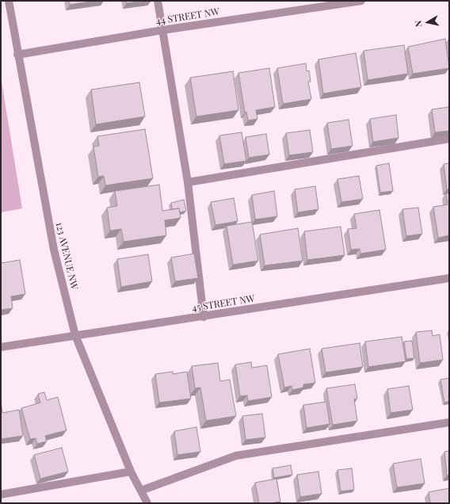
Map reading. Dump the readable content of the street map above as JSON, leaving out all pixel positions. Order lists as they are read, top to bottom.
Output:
{
  "streets": {
    "street": ["44 STREET NW", "123 AVENUE NW", "45 STREET NW"]
  },
  "crossings": [
    ["44 STREET NW", "123 AVENUE NW"],
    ["123 AVENUE NW", "45 STREET NW"]
  ],
  "north": "left"
}
